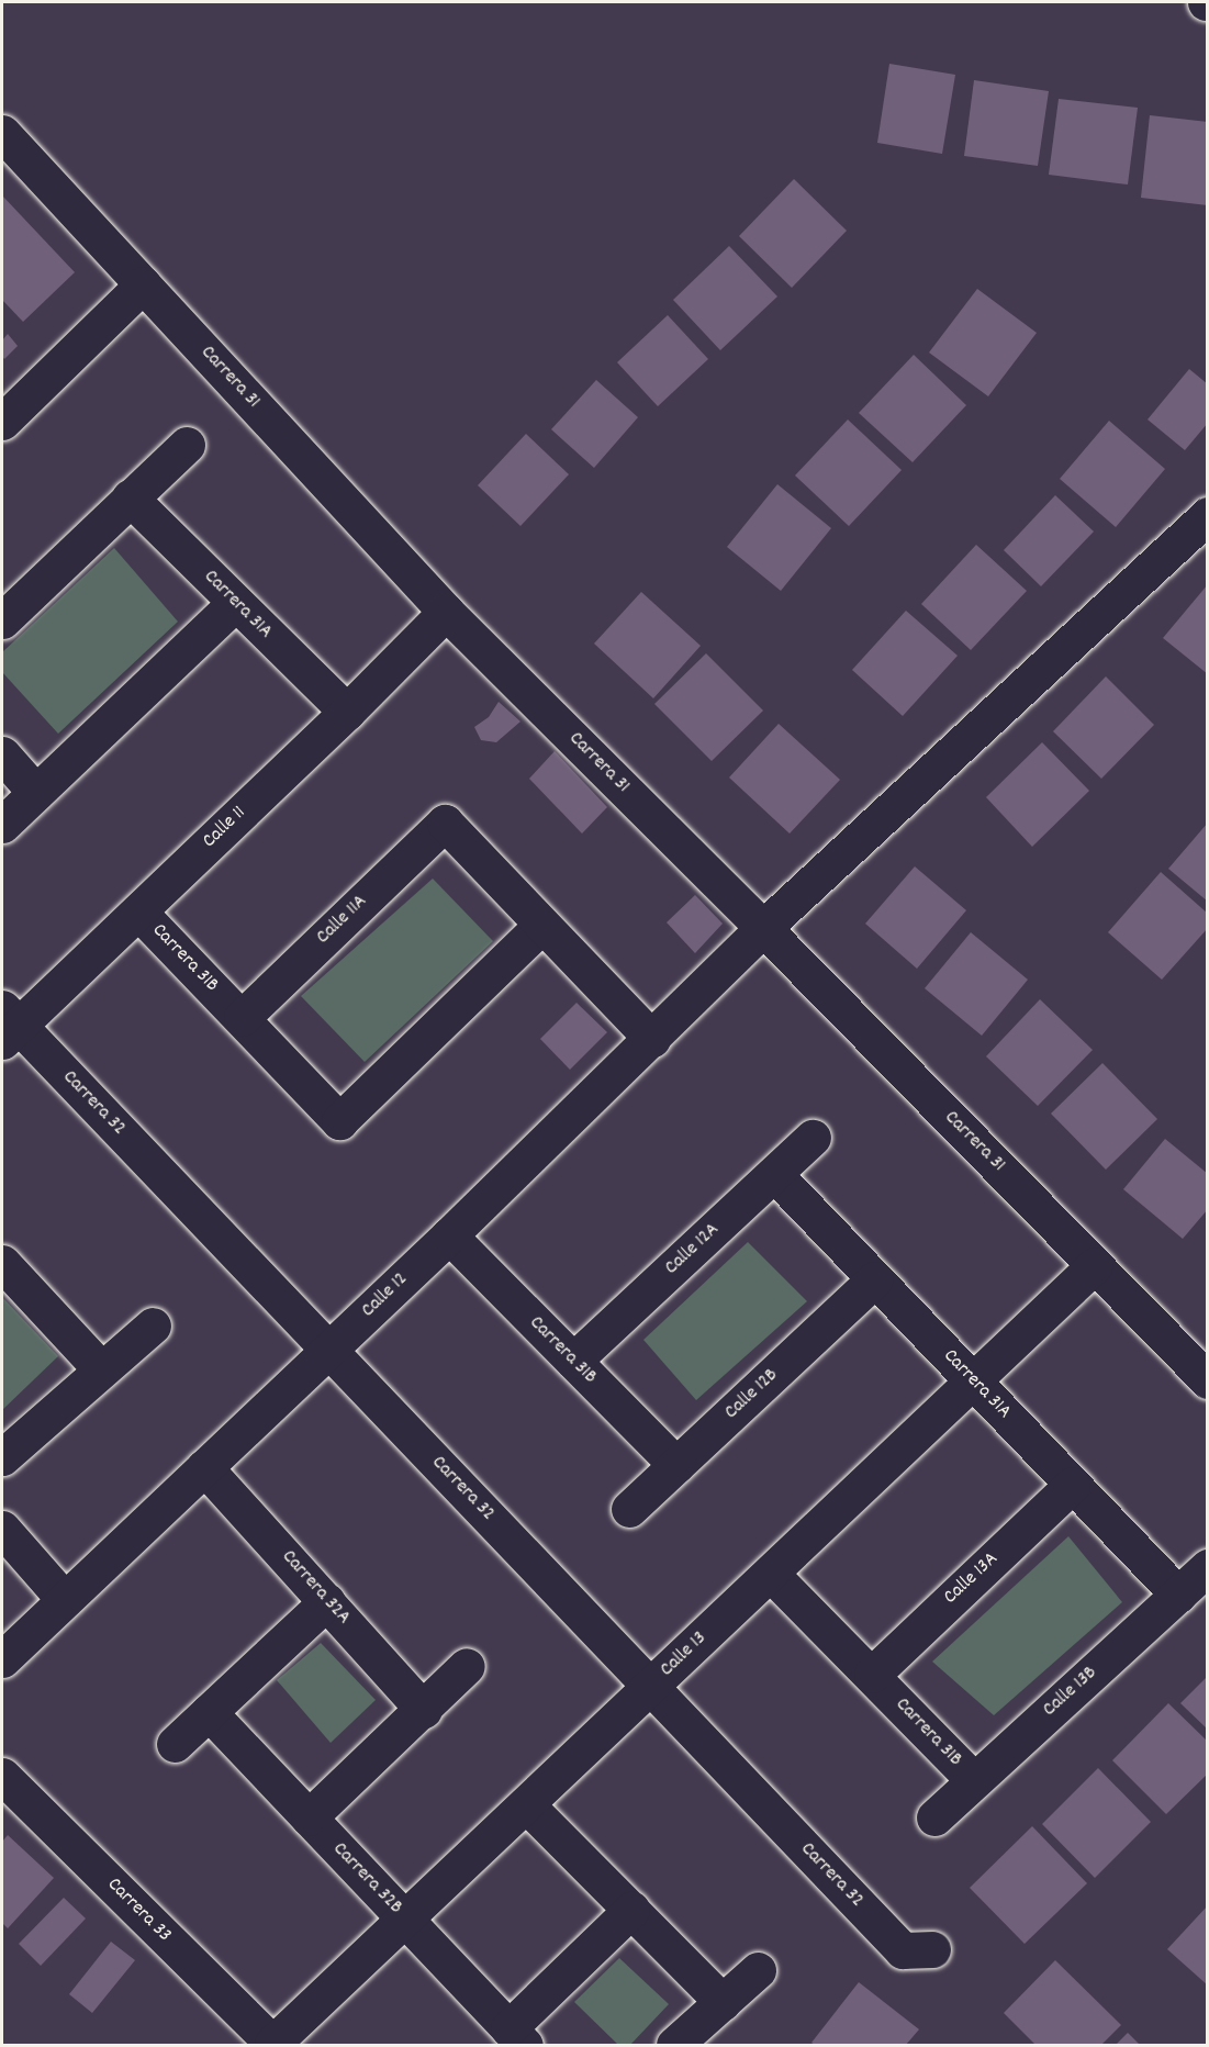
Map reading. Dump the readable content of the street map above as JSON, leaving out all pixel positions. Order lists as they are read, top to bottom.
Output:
{
  "streets": {
    "street": [
      "Carrera 31",
      "Carrera 31A",
      "Calle 11",
      "Calle 11A",
      "Carrera 31B",
      "Carrera 32",
      "Calle 12A",
      "Calle 12",
      "Calle 12B",
      "Calle 13A",
      "Carrera 32A",
      "Calle 13",
      "Calle 13B",
      "Carrera 32B",
      "Carrera 33"
    ]
  },
  "crossings": [
    ["Carrera 31", "Calle 11"],
    ["Carrera 31", "Calle 12"],
    ["Carrera 31", "Calle 13"],
    ["Carrera 31A", "Calle 11"],
    ["Carrera 31A", "Calle 12A"],
    ["Carrera 31A", "Calle 12B"],
    ["Carrera 31A", "Calle 13A"],
    ["Carrera 31A", "Calle 13"],
    ["Carrera 31A", "Calle 13B"],
    ["Calle 11", "Carrera 31B"],
    ["Calle 11", "Carrera 32"],
    ["Calle 11A", "Carrera 31B"],
    ["Carrera 31B", "Calle 12A"],
    ["Carrera 31B", "Calle 12"],
    ["Carrera 31B", "Calle 12B"],
    ["Carrera 31B", "Calle 13A"],
    ["Carrera 31B", "Calle 13"],
    ["Carrera 31B", "Calle 13B"],
    ["Carrera 32", "Calle 12"],
    ["Carrera 32", "Calle 13"],
    ["Calle 12", "Carrera 32A"],
    ["Calle 13", "Carrera 32B"],
    ["Calle 13", "Carrera 33"]
  ]
}
